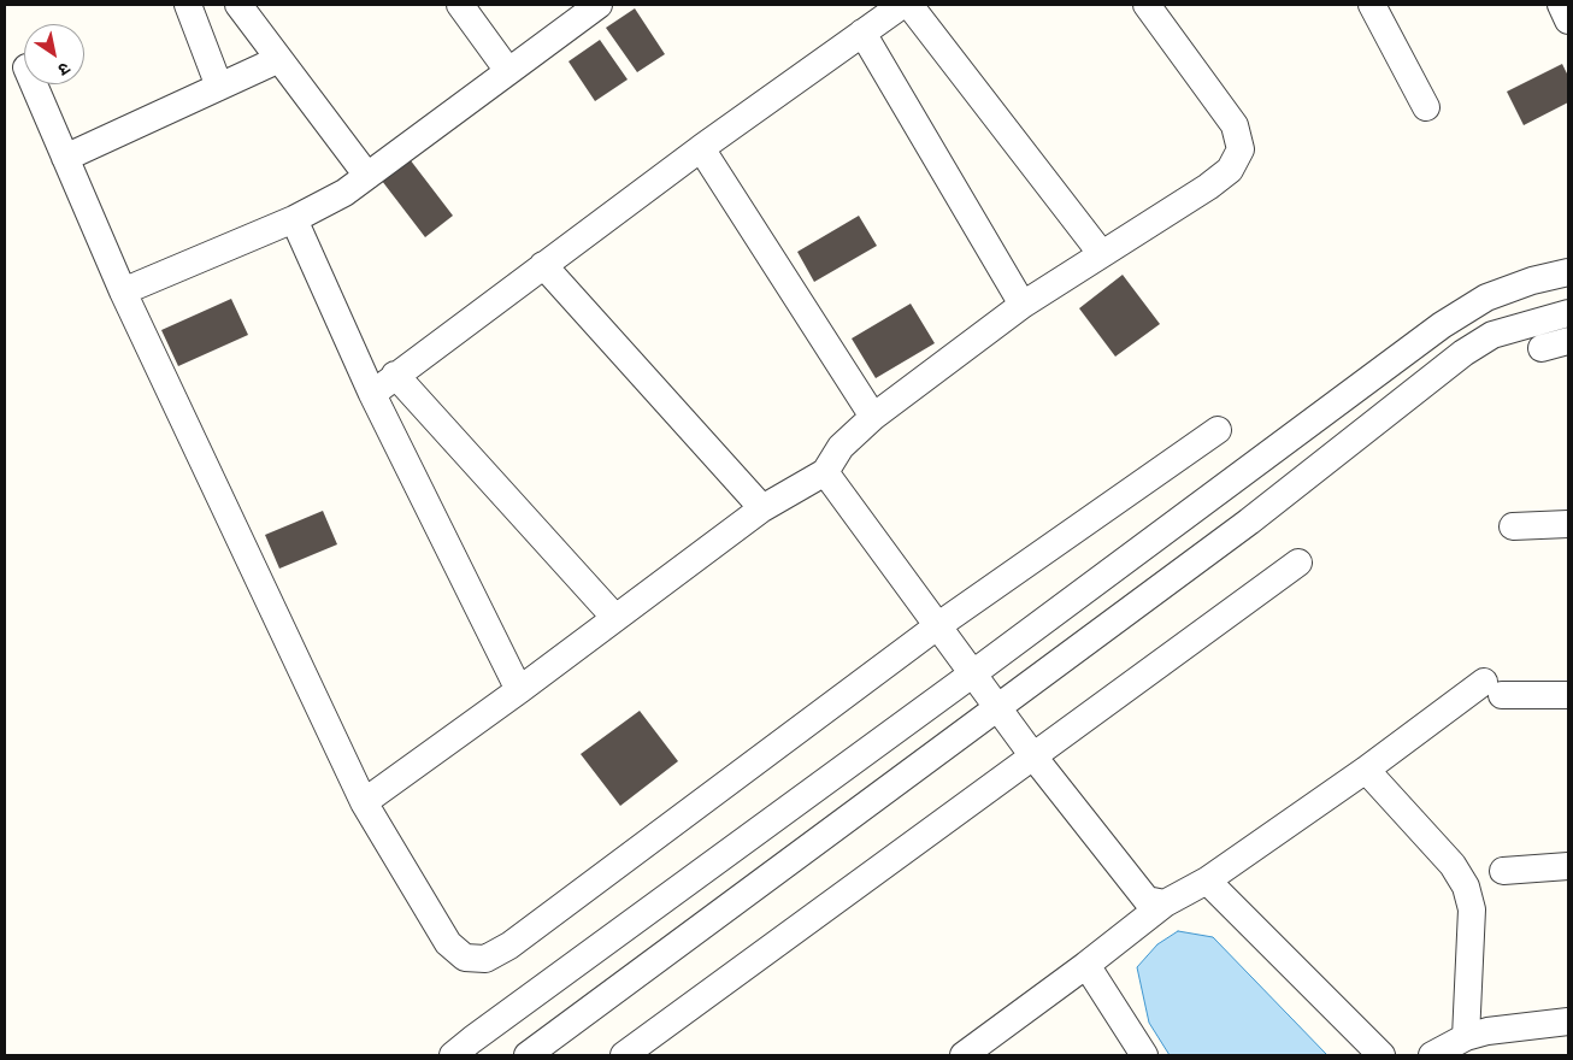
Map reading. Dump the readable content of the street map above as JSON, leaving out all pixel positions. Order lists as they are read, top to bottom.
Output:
{
  "north": "bottom right"
}
